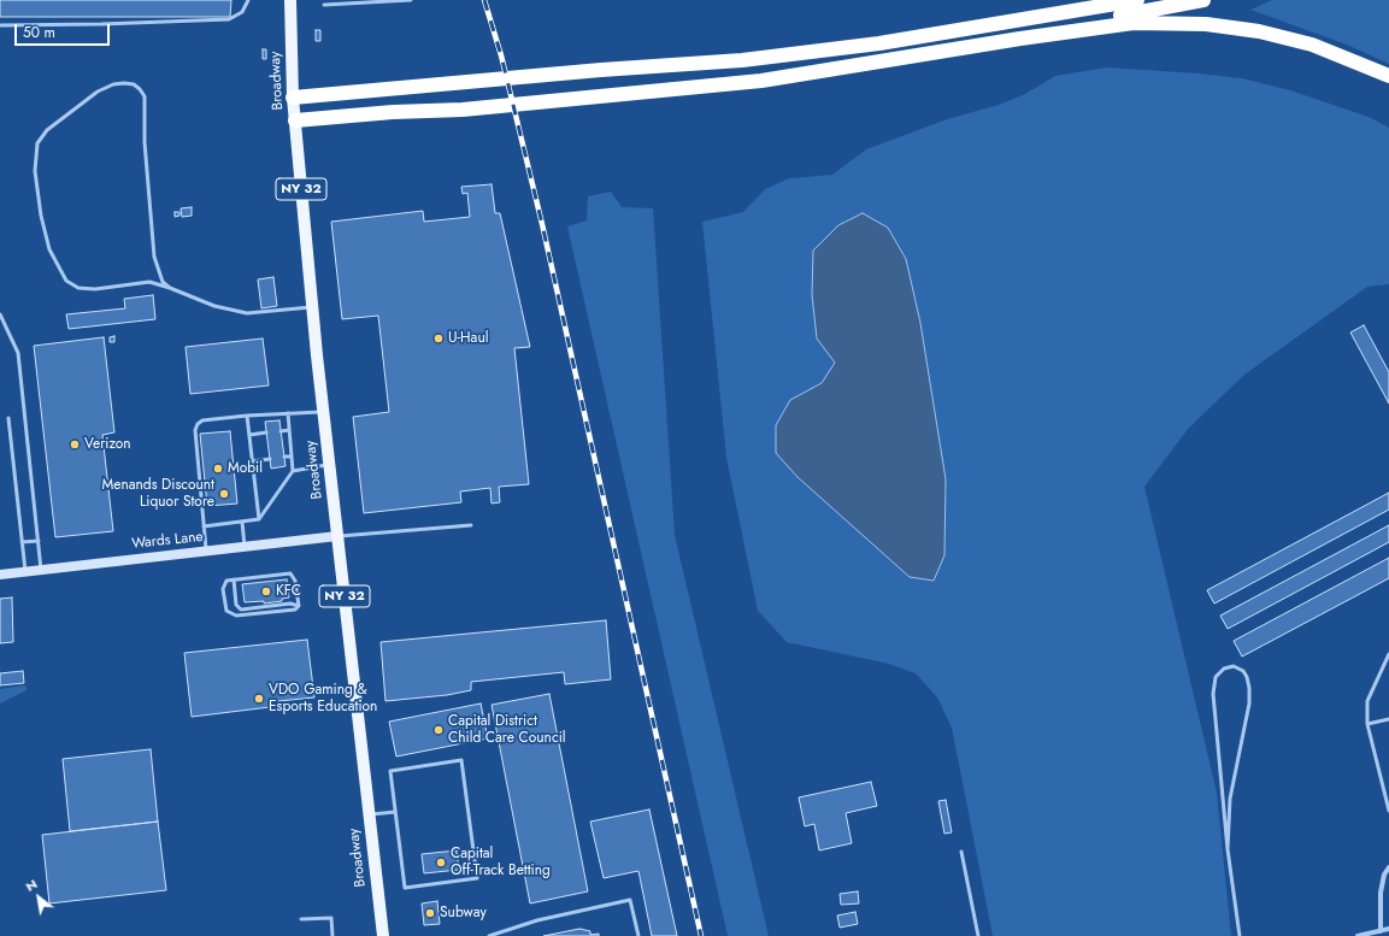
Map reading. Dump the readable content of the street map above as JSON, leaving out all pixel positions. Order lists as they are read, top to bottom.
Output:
{
  "streets": {
    "main road": ["Broadway", "NY 32"],
    "street": ["Wards Lane"]
  },
  "crossings": [
    ["Broadway", "Wards Lane"]
  ],
  "places": [
    "U-Haul",
    "Verizon",
    "Mobil",
    "Menands Discount Liquor Store",
    "KFC",
    "VDO Gaming & Esports Education",
    "Capital District Child Care Council",
    "Capital Off-Track Betting",
    "Subway"
  ],
  "scale_bar": "50 m",
  "north": "top left"
}
